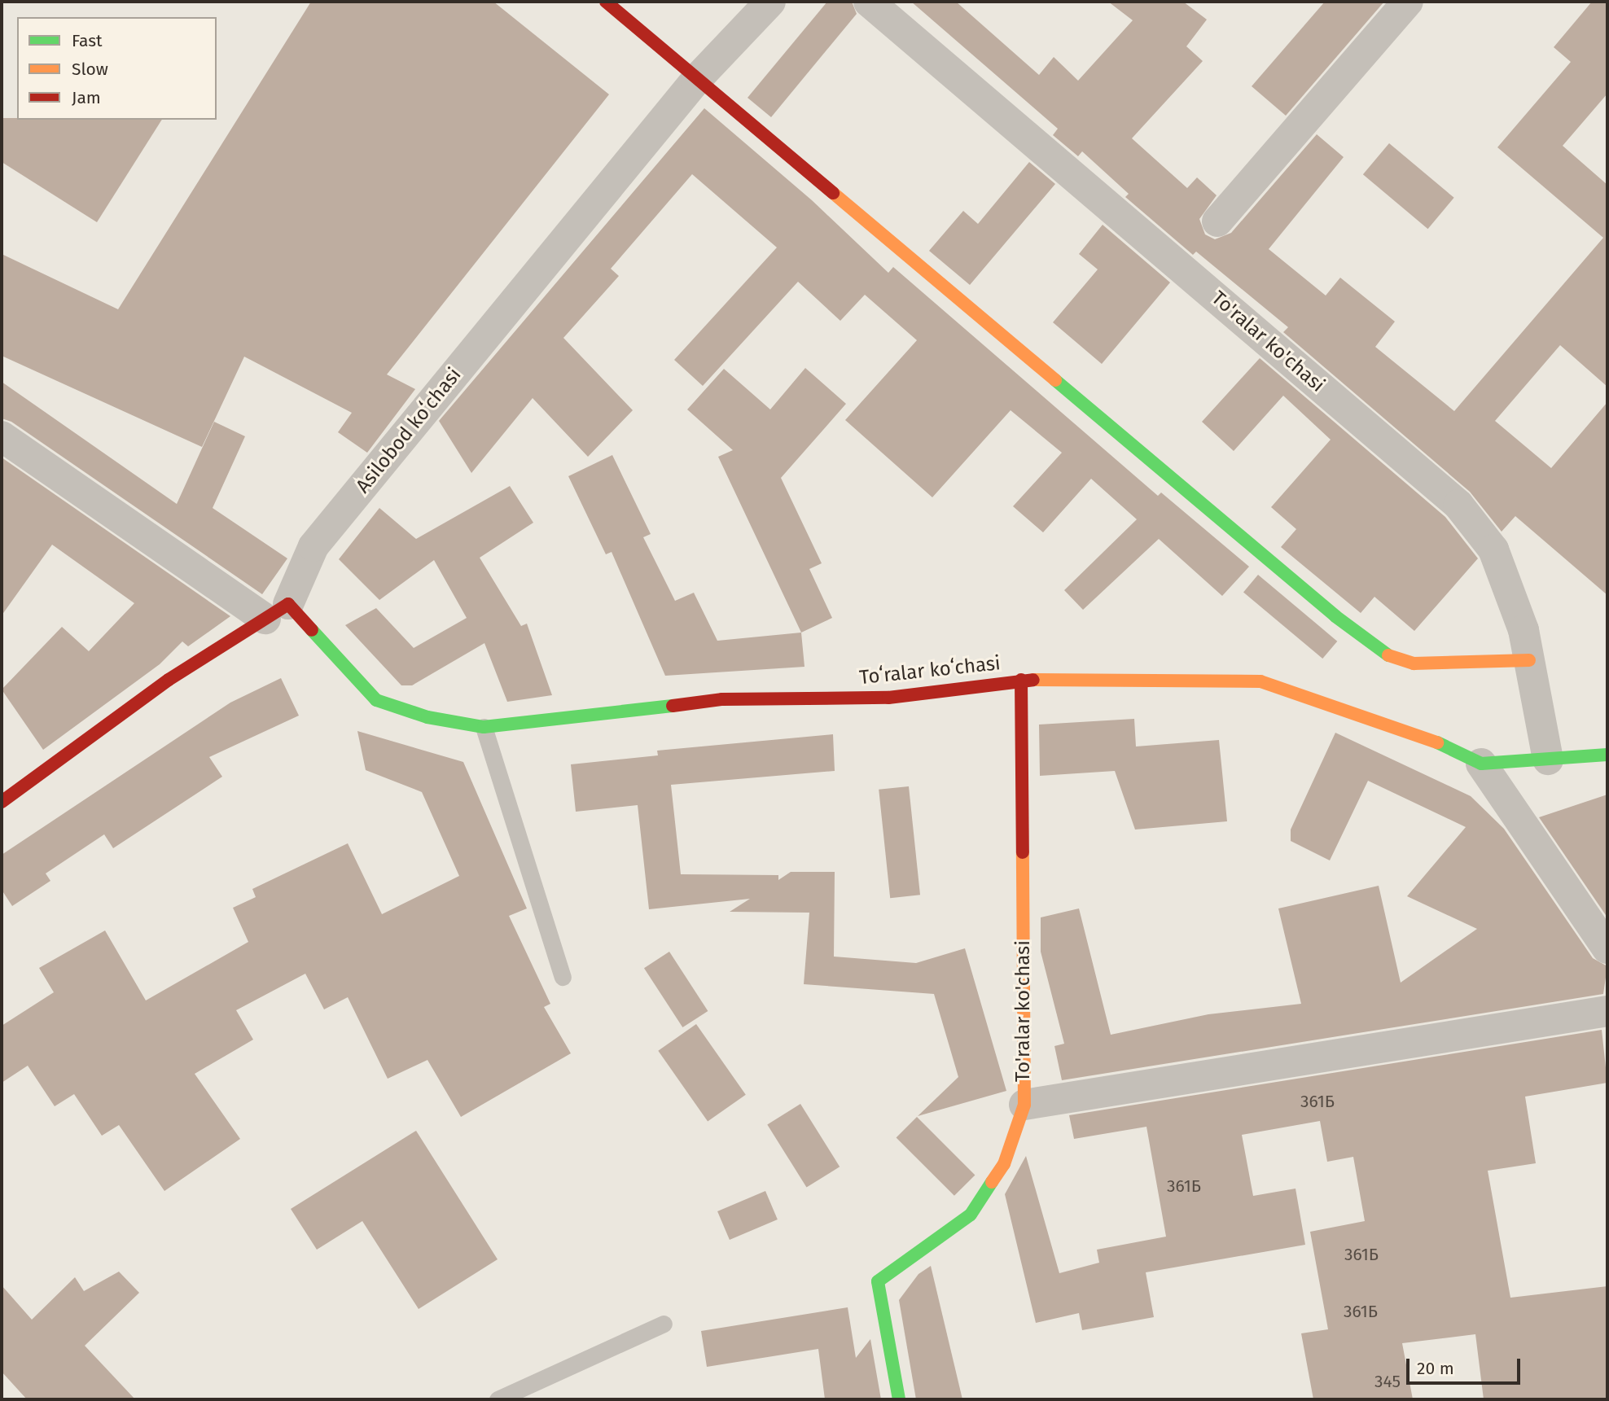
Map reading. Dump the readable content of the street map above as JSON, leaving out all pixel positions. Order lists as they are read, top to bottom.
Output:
{
  "streets": {
    "street": ["To'ralar ko'chasi", "Asilobod koʻchasi", "Toʻralar koʻchasi"]
  },
  "crossings": [
    ["To'ralar ko'chasi", "Toʻralar koʻchasi"],
    ["Asilobod koʻchasi", "Toʻralar koʻchasi"]
  ],
  "house_numbers": [
    "361Б",
    "361Б",
    "361Б",
    "361Б",
    "345"
  ],
  "legend": ["Fast", "Slow", "Jam"],
  "scale_bar": "20 m"
}
